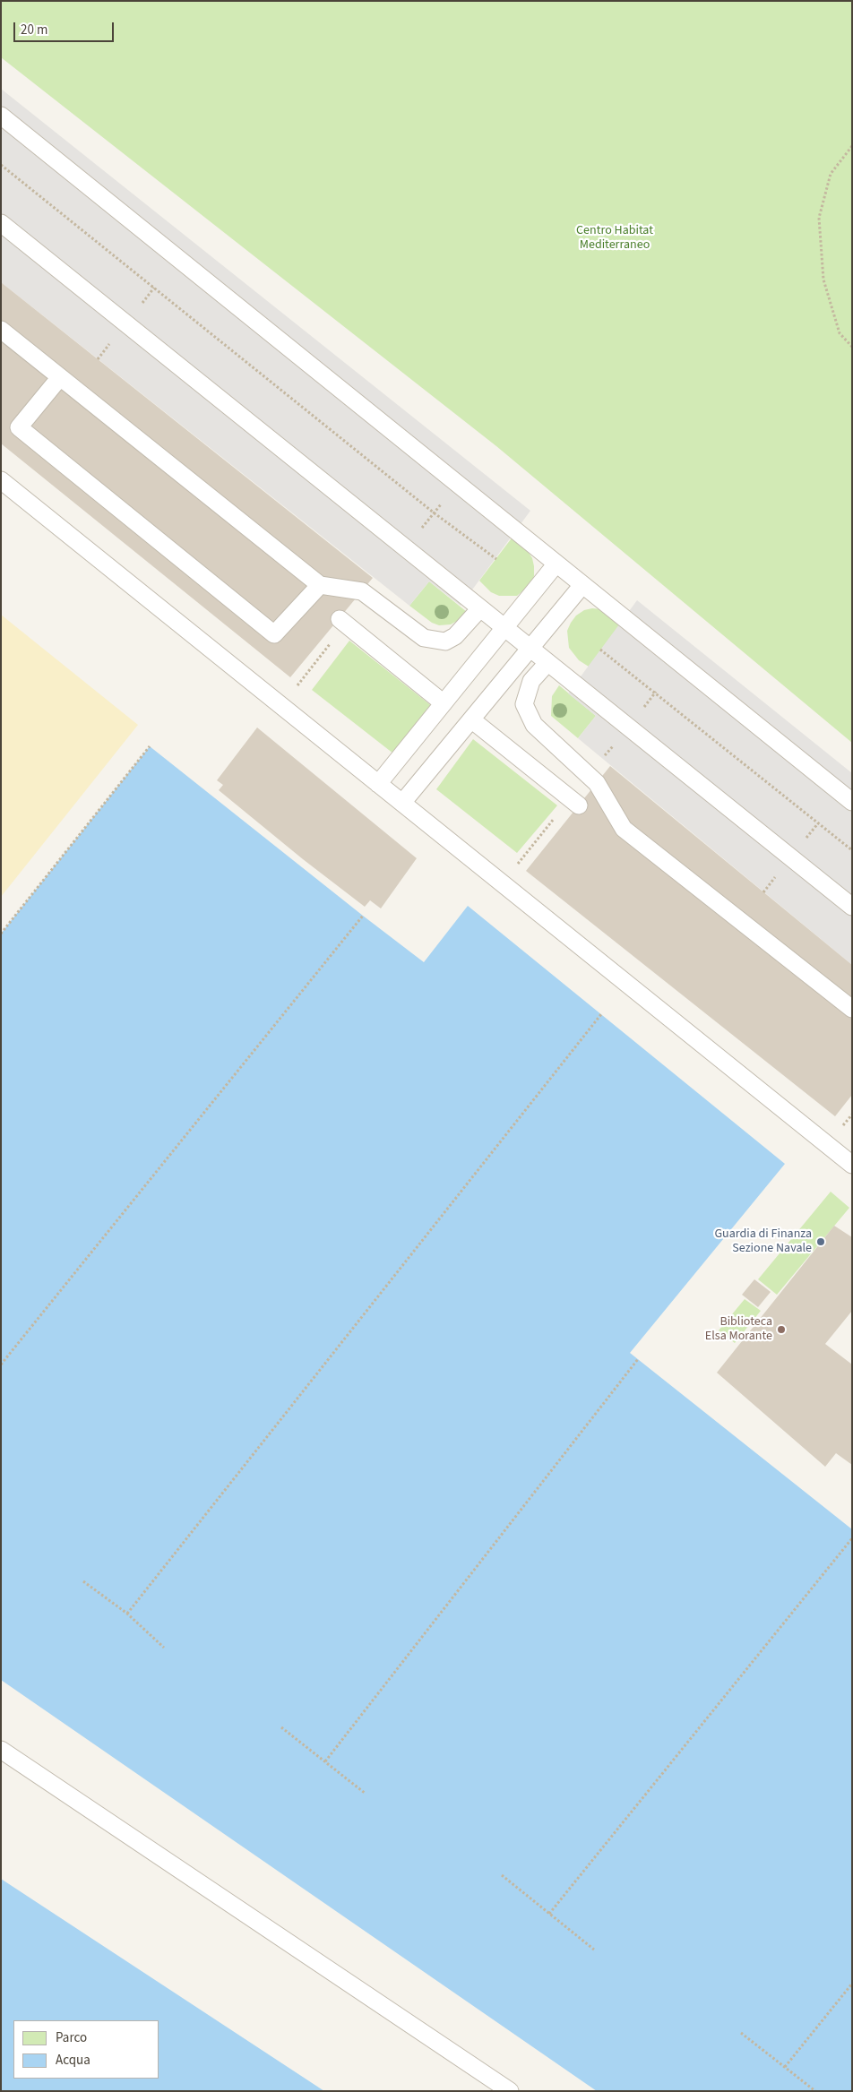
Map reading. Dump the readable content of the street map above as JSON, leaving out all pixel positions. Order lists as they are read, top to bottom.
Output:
{
  "parks": ["Centro Habitat Mediterraneo"],
  "places": ["Guardia di Finanza Sezione Navale", "Biblioteca Elsa Morante"],
  "legend": ["Parco", "Acqua"],
  "scale_bar": "20 m"
}
